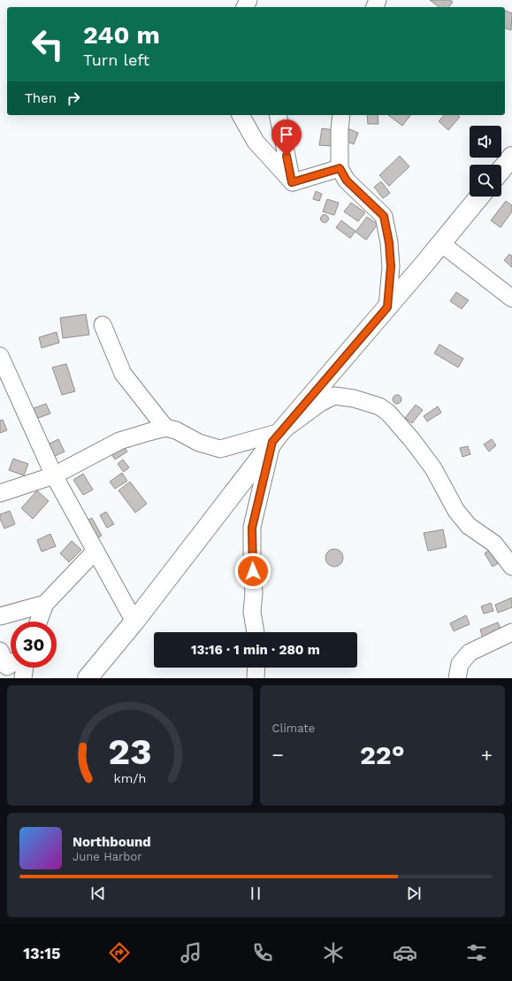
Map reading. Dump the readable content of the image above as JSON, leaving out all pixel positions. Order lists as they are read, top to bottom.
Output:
{
  "page": {
    "turn": ["240 m", "Turn left"],
    "then": "Then",
    "limit": "30",
    "trip": "13:16 · 1 min · 280 m",
    "tile": "Climate",
    "heat": ["−", "22°", "+"],
    "song": ["Northbound", "June Harbor"],
    "tabs": "13:15",
    "gauge": ["23", "km/h"]
  }
}
